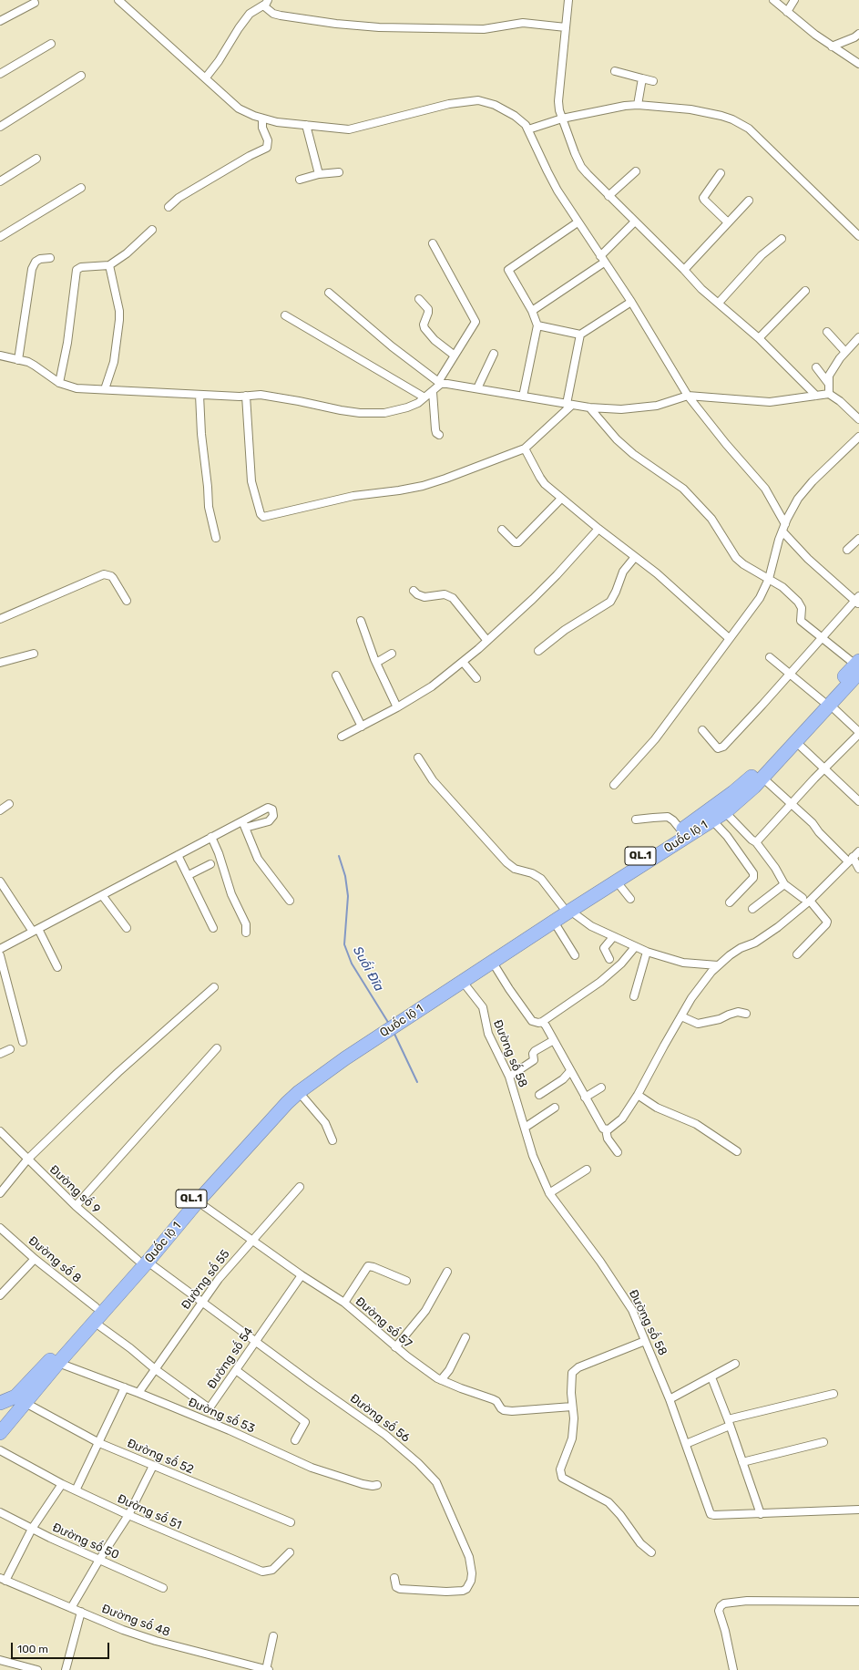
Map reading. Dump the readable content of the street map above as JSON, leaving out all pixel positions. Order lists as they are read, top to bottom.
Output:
{
  "streets": {
    "highway": ["Quốc lộ 1", "QL.1"],
    "street": [
      "Đường số 58",
      "Đường số 9",
      "Đường số 8",
      "Đường số 55",
      "Đường số 57",
      "Đường số 54",
      "Đường số 53",
      "Đường số 56",
      "Đường số 52",
      "Đường số 51",
      "Đường số 50",
      "Đường số 48"
    ]
  },
  "crossings": [
    ["Quốc lộ 1", "Đường số 58"],
    ["Quốc lộ 1", "Đường số 9"],
    ["Quốc lộ 1", "Đường số 8"],
    ["Quốc lộ 1", "Đường số 57"],
    ["Quốc lộ 1", "Đường số 54"],
    ["Quốc lộ 1", "Đường số 53"],
    ["Quốc lộ 1", "Đường số 56"],
    ["Quốc lộ 1", "Đường số 52"],
    ["Đường số 9", "Đường số 56"],
    ["Đường số 55", "Đường số 57"],
    ["Đường số 55", "Đường số 54"],
    ["Đường số 55", "Đường số 53"],
    ["Đường số 55", "Đường số 56"],
    ["Đường số 57", "Đường số 54"],
    ["Đường số 54", "Đường số 56"]
  ],
  "water": ["Suối Đĩa"],
  "scale_bar": "100 m"
}
